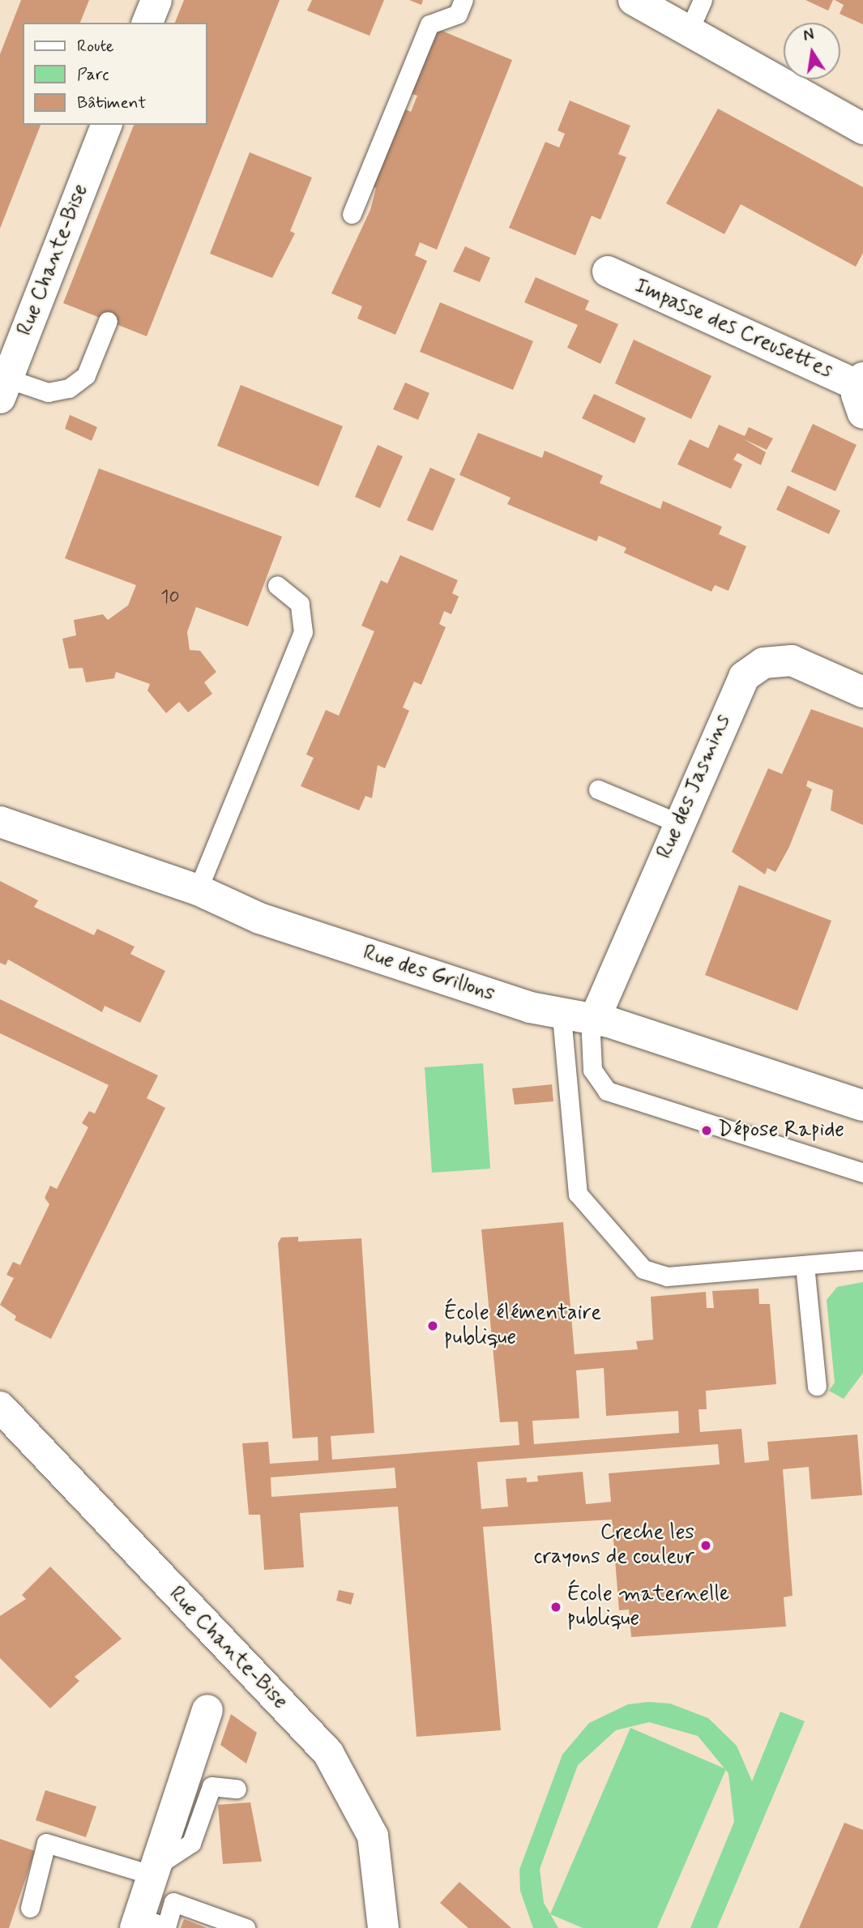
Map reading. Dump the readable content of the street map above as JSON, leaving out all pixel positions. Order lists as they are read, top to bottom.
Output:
{
  "streets": {
    "street": [
      "Rue Chante-Bise",
      "Impasse des Creusettes",
      "Rue des Jasmins",
      "Rue des Grillons"
    ]
  },
  "crossings": [
    ["Rue des Jasmins", "Rue des Grillons"]
  ],
  "places": [
    "Dépose Rapide",
    "École élémentaire publique",
    "Creche les crayons de couleur",
    "École maternelle publique"
  ],
  "house_numbers": ["10"],
  "legend": ["Route", "Parc", "Bâtiment"],
  "north": "top"
}
